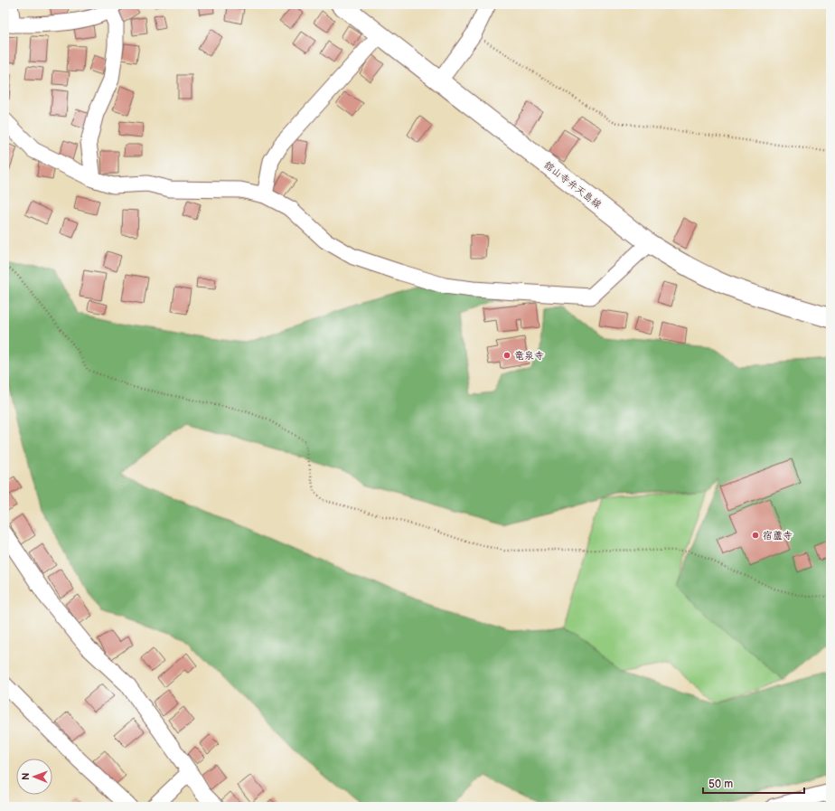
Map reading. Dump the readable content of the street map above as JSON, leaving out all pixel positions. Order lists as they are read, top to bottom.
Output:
{
  "streets": {
    "main road": ["舘山寺弁天島線"]
  },
  "places": ["竜泉寺", "宿蘆寺"],
  "scale_bar": "50 m",
  "north": "left"
}
